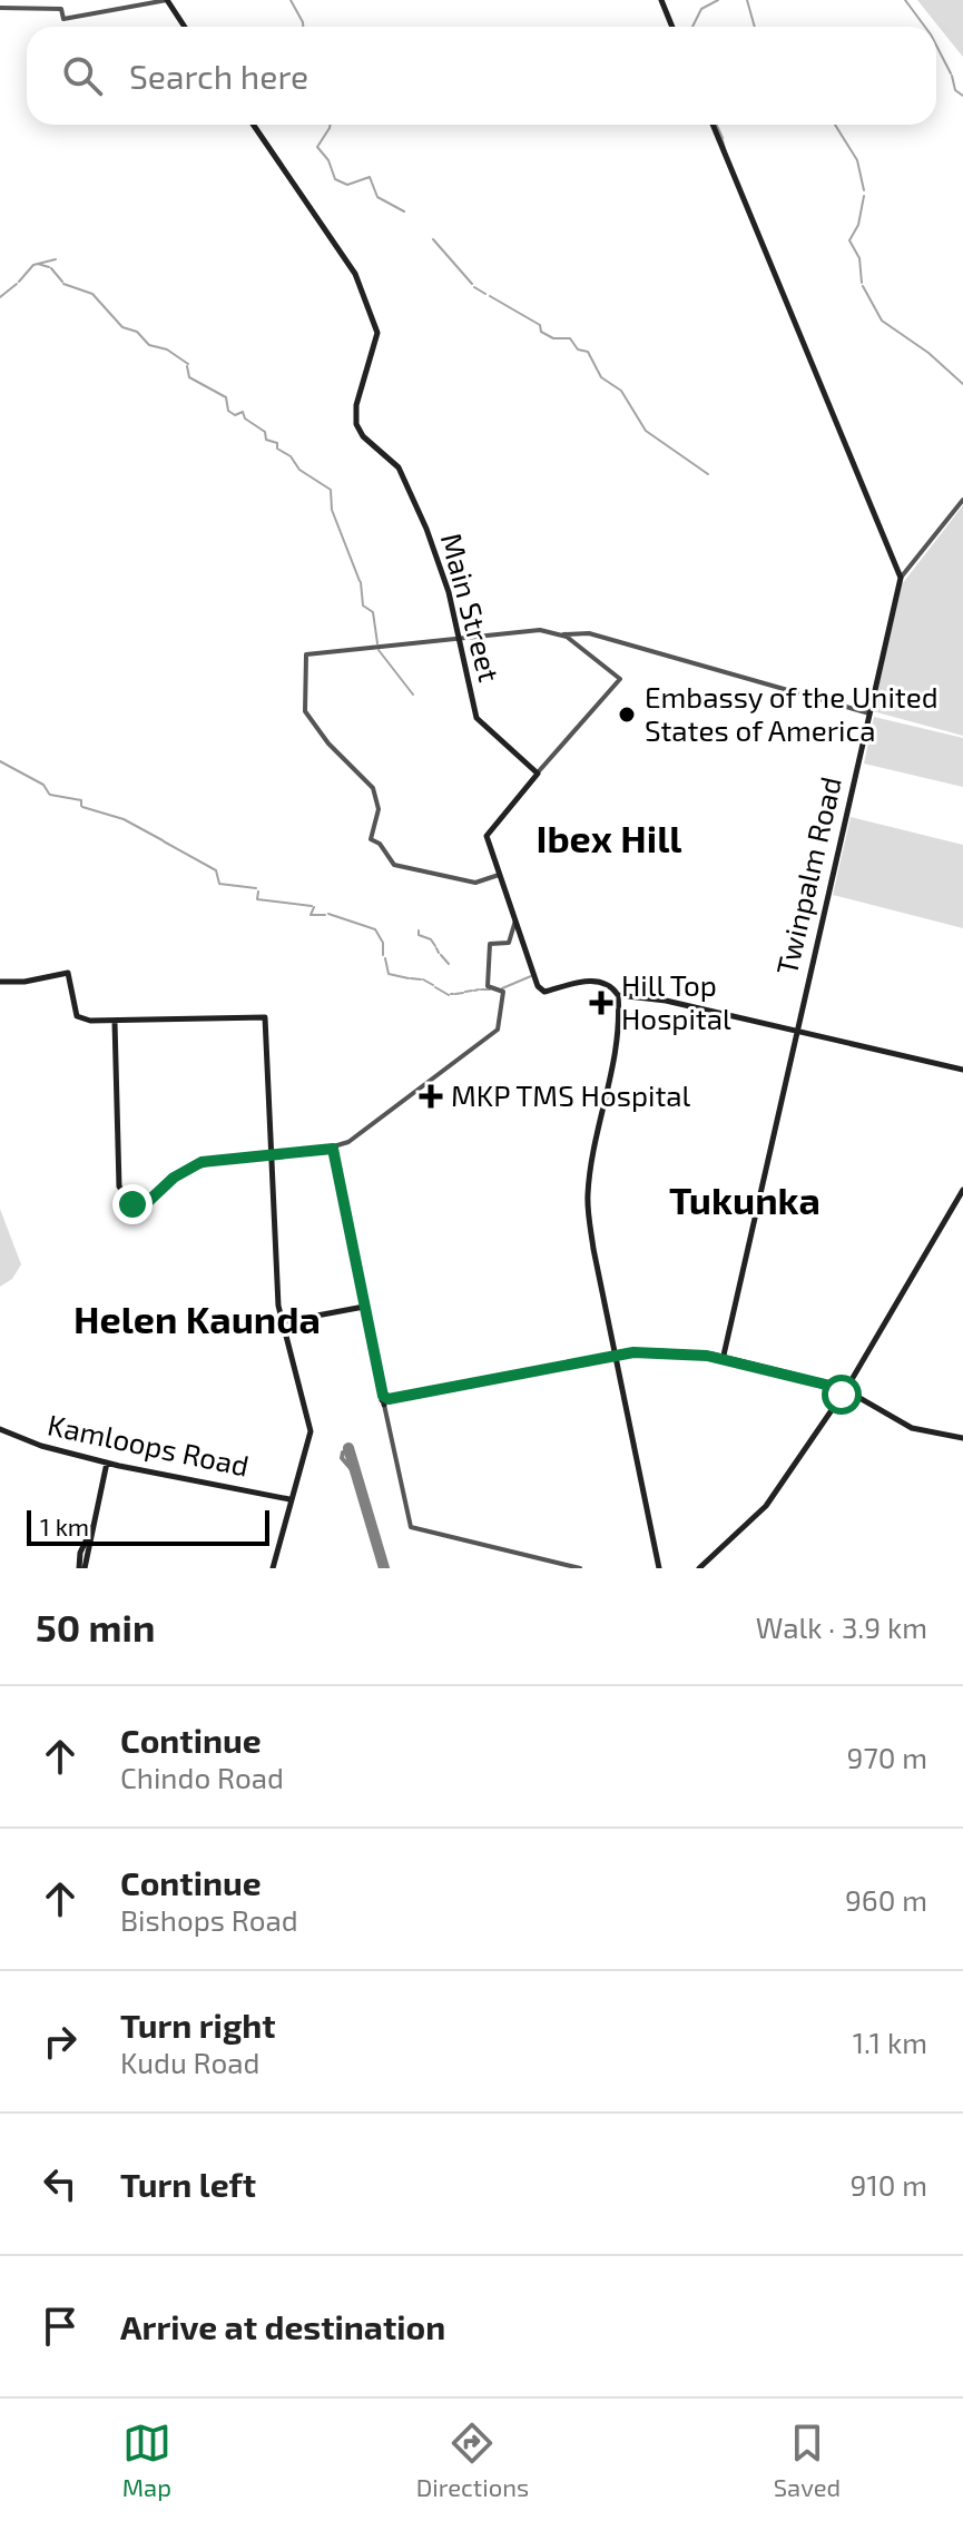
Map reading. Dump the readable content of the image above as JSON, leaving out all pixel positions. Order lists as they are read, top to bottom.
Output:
{
  "streets": {
    "main road": ["Main Street", "Twinpalm Road", "Kamloops Road"]
  },
  "districts": ["Ibex Hill", "Tukunka", "Helen Kaunda"],
  "places": {
    "other": ["Embassy of the United States of America"],
    "health": ["Hill Top Hospital", "MKP TMS Hospital"]
  },
  "scale_bar": "1 km",
  "page": {
    "search": "Search here",
    "scale": "1 km",
    "heading": ["50 min", "Walk · 3.9 km"],
    "list": [
      ["Continue", "Chindo Road", "970 m"],
      ["Continue", "Bishops Road", "960 m"],
      ["Turn right", "Kudu Road", "1.1 km"],
      ["Turn left", "910 m"],
      "Arrive at destination"
    ],
    "nav": ["Map", "Directions", "Saved"]
  }
}
